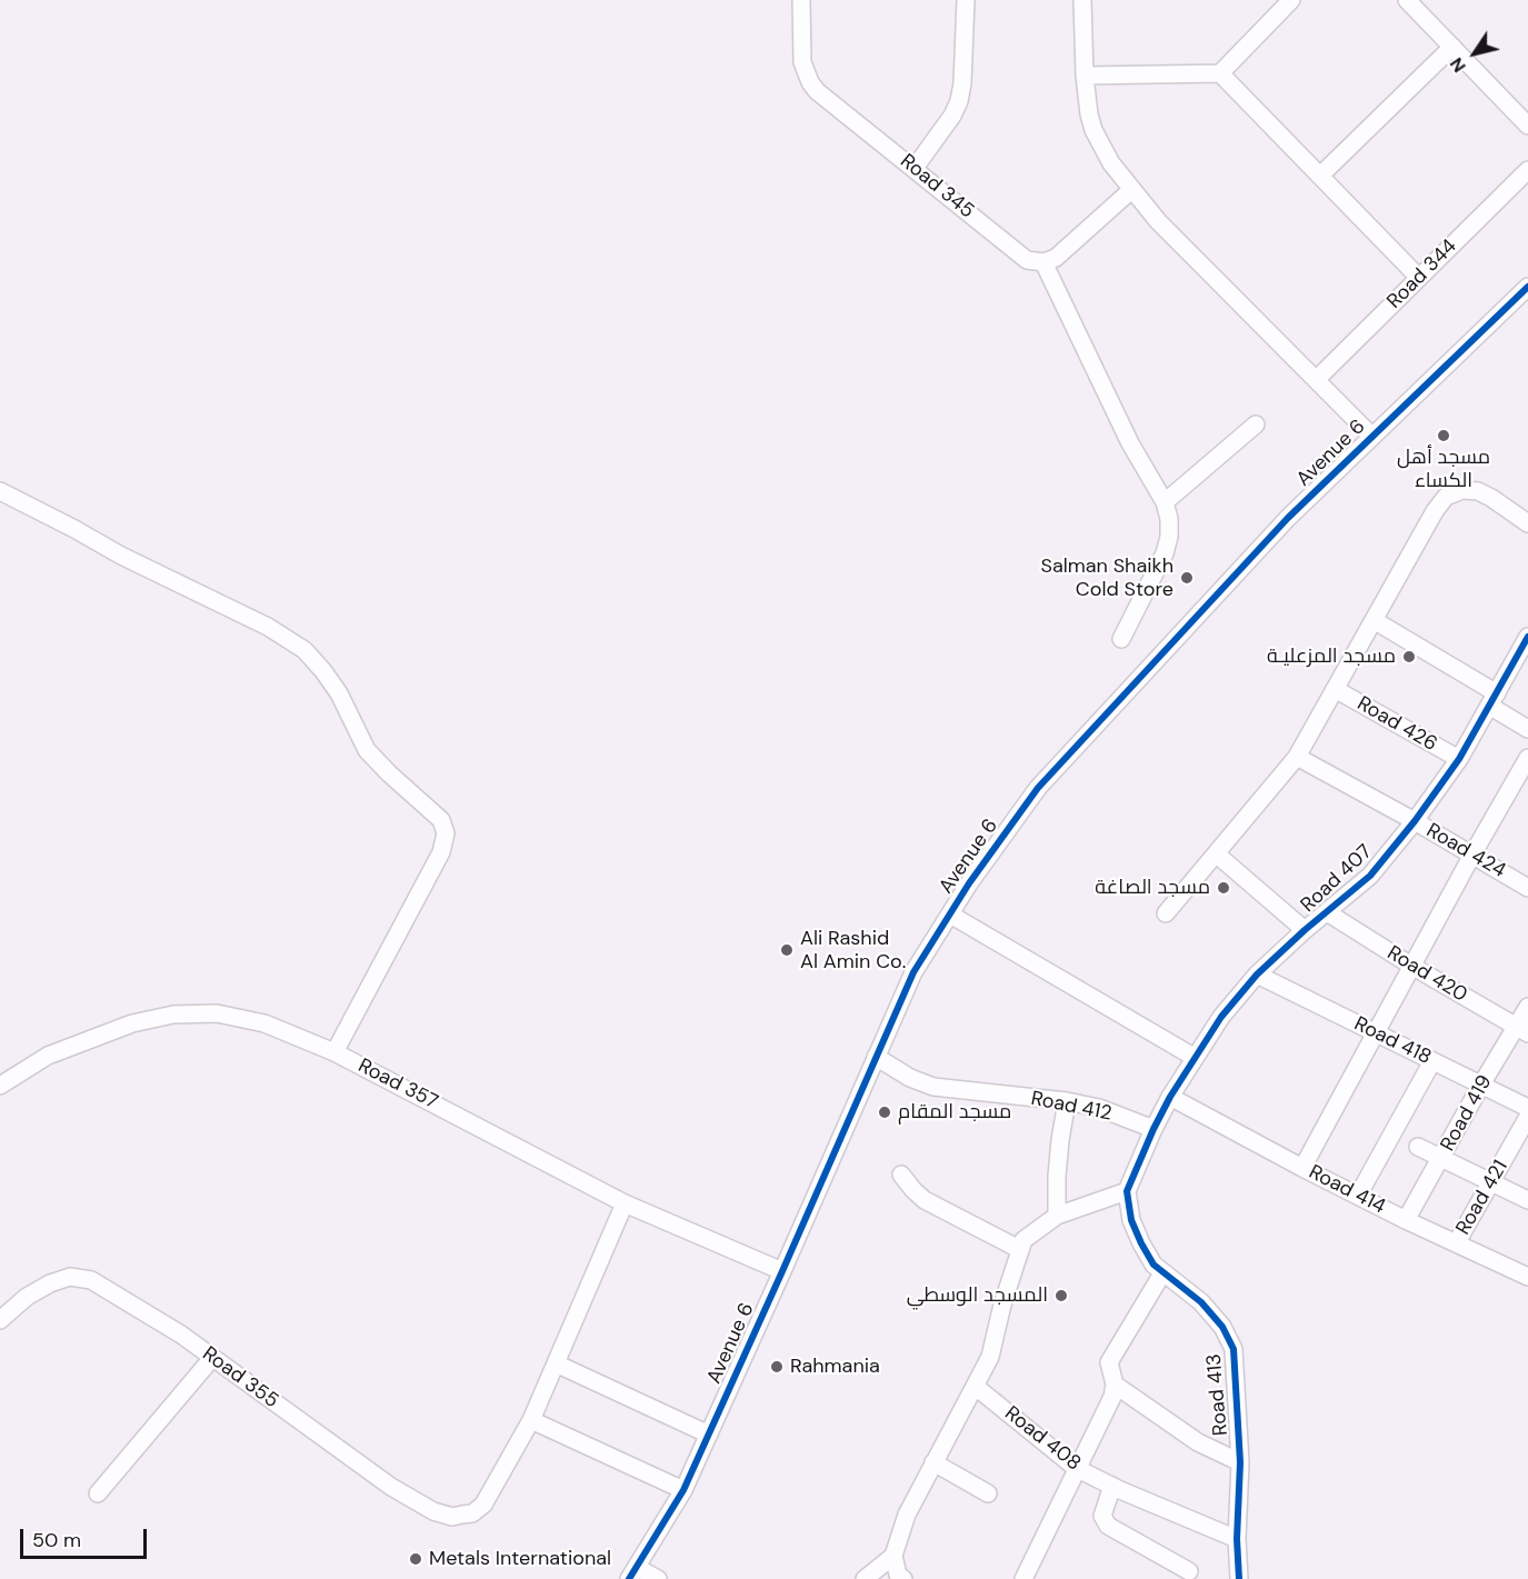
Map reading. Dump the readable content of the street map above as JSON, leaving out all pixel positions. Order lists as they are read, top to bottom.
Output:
{
  "streets": {
    "street": [
      "Road 345",
      "Road 344",
      "Avenue 6",
      "Road 426",
      "Road 424",
      "Road 407",
      "Road 420",
      "Road 418",
      "Road 357",
      "Road 412",
      "Road 419",
      "Road 414",
      "Road 421",
      "Road 355",
      "Road 413",
      "Road 408"
    ]
  },
  "crossings": [
    ["Avenue 6", "Road 357"],
    ["Avenue 6", "Road 412"],
    ["Road 426", "Road 407"],
    ["Road 424", "Road 407"],
    ["Road 407", "Road 420"],
    ["Road 407", "Road 418"],
    ["Road 407", "Road 414"],
    ["Road 420", "Road 419"],
    ["Road 418", "Road 419"],
    ["Road 419", "Road 414"],
    ["Road 414", "Road 421"],
    ["Road 413", "Road 408"]
  ],
  "places": [
    "مسجد أهل الكساء",
    "Salman Shaikh Cold Store",
    "مسجد المزعليـة",
    "مسجد الصاغة",
    "Ali Rashid Al Amin Co.",
    "مسجد المقام",
    "المسجد الوسطي",
    "Rahmania",
    "Metals International"
  ],
  "scale_bar": "50 m",
  "north": "bottom left"
}
